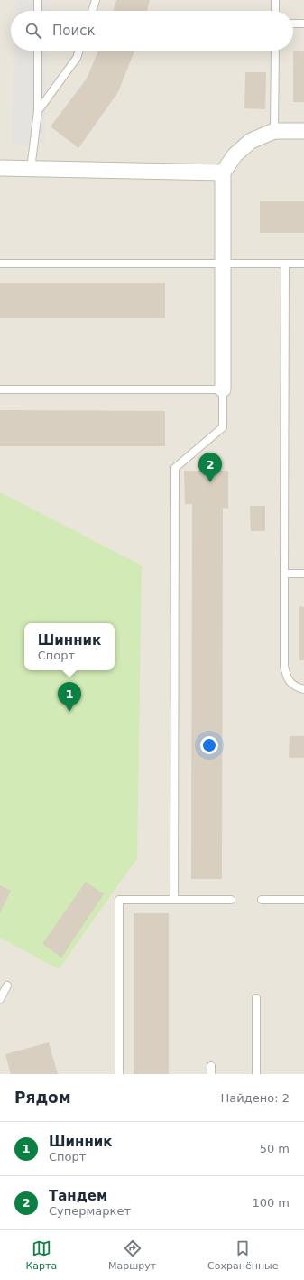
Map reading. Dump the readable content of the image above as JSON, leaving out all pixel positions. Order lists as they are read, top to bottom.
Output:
{
  "page": {
    "search": "Поиск",
    "pins": ["2", "1"],
    "popup": ["Шинник", "Спорт"],
    "heading": ["Рядом", "Найдено: 2"],
    "list": [
      {
        "mark": "1",
        "name": "Шинник",
        "note": "Спорт",
        "value": "50 m"
      },
      {
        "mark": "2",
        "name": "Тандем",
        "note": "Супермаркет",
        "value": "100 m"
      }
    ],
    "nav": ["Карта", "Маршрут", "Сохранённые"]
  }
}
